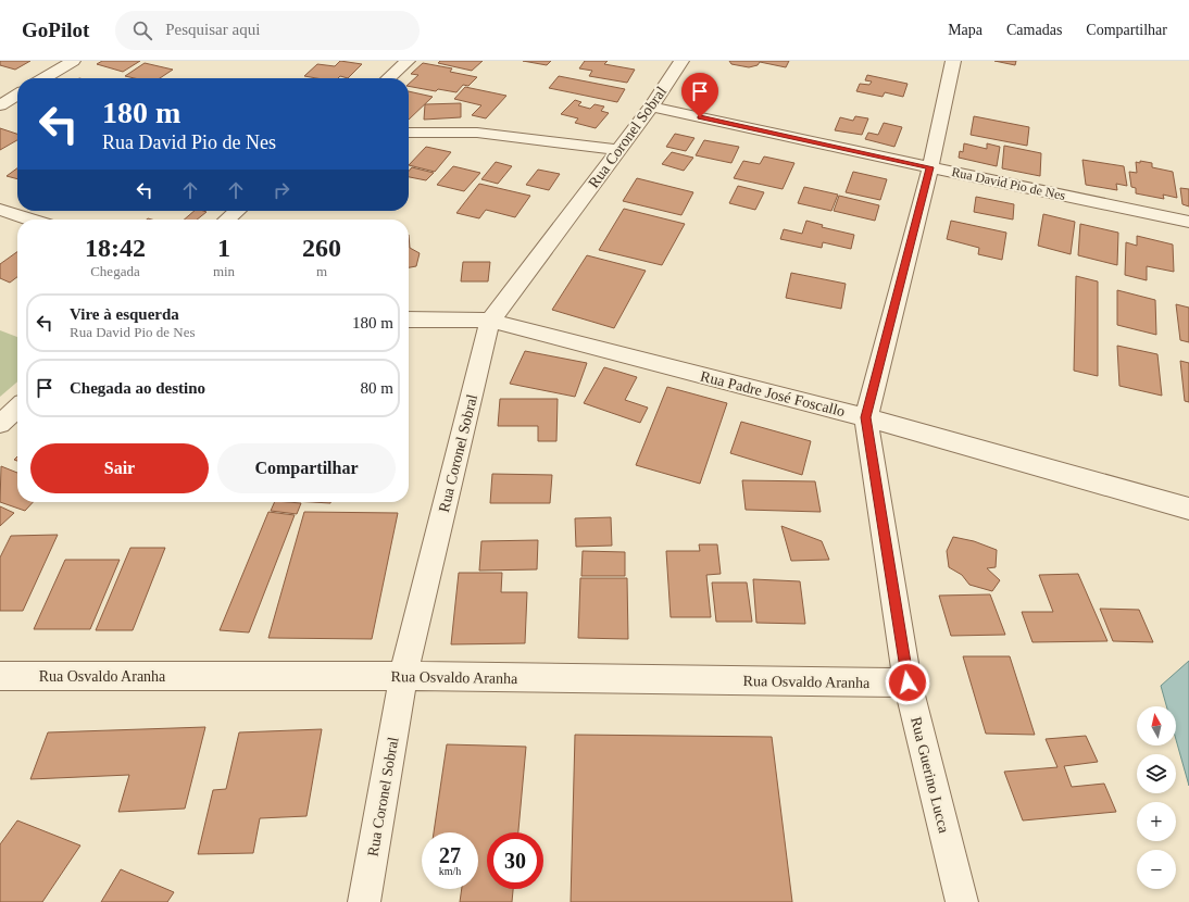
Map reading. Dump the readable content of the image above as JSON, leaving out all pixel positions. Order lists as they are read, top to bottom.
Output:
{
  "streets": {
    "street": [
      "Rua Coronel Sobral",
      "Rua David Pio de Nes",
      "Rua Padre José Foscallo",
      "Rua Osvaldo Aranha",
      "Rua Guerino Lucca"
    ]
  },
  "crossings": [
    ["Rua Coronel Sobral", "Rua David Pio de Nes"],
    ["Rua Coronel Sobral", "Rua Padre José Foscallo"],
    ["Rua Coronel Sobral", "Rua Osvaldo Aranha"],
    ["Rua David Pio de Nes", "Rua Guerino Lucca"],
    ["Rua Padre José Foscallo", "Rua Guerino Lucca"],
    ["Rua Osvaldo Aranha", "Rua Guerino Lucca"]
  ],
  "north": "top",
  "page": {
    "header": "GoPilot",
    "search": "Pesquisar aqui",
    "nav": ["Mapa", "Camadas", "Compartilhar"],
    "turn": ["180 m", "Rua David Pio de Nes"],
    "eta": [
      "18:42",
      "Chegada",
      "1",
      "min",
      "260",
      "m"
    ],
    "list": [
      {
        "name": "Vire à esquerda",
        "note": "Rua David Pio de Nes",
        "value": "180 m"
      },
      {
        "name": "Chegada ao destino",
        "value": "80 m"
      }
    ],
    "buttons": ["Sair", "Compartilhar"],
    "map_buttons": ["+", "−"],
    "speed": "27 km/h",
    "limit": "30"
  }
}
